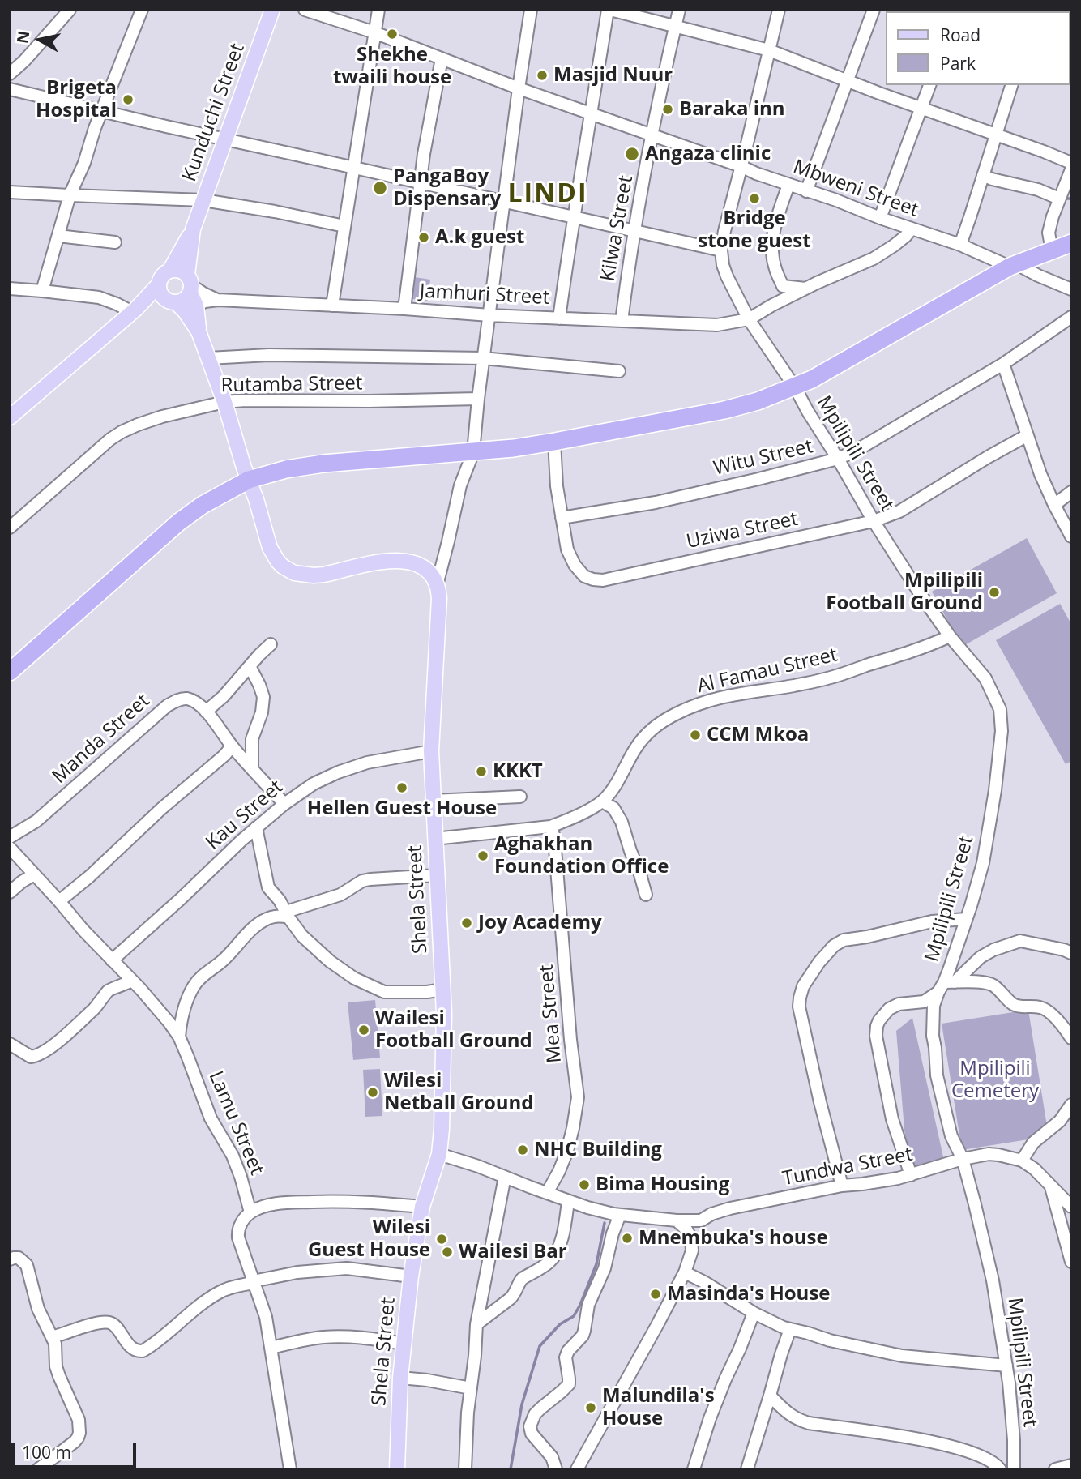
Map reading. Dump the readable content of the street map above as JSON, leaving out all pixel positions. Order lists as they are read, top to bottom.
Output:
{
  "streets": {
    "main road": ["Kunduchi Street", "Shela Street"],
    "street": [
      "Mbweni Street",
      "Kilwa Street",
      "Jamhuri Street",
      "Rutamba Street",
      "Mpilipili Street",
      "Witu Street",
      "Uziwa Street",
      "Al Famau Street",
      "Manda Street",
      "Kau Street",
      "Mea Street",
      "Lamu Street",
      "Tundwa Street"
    ]
  },
  "crossings": [
    ["Mbweni Street", "Kilwa Street"],
    ["Kilwa Street", "Jamhuri Street"],
    ["Jamhuri Street", "Mpilipili Street"],
    ["Mpilipili Street", "Witu Street"],
    ["Mpilipili Street", "Uziwa Street"],
    ["Mpilipili Street", "Al Famau Street"],
    ["Mpilipili Street", "Tundwa Street"],
    ["Witu Street", "Uziwa Street"],
    ["Al Famau Street", "Shela Street"],
    ["Al Famau Street", "Mea Street"],
    ["Manda Street", "Kau Street"],
    ["Kau Street", "Shela Street"],
    ["Kau Street", "Lamu Street"],
    ["Shela Street", "Tundwa Street"],
    ["Mea Street", "Tundwa Street"]
  ],
  "districts": ["LINDI"],
  "parks": ["Mpilipili Cemetery"],
  "places": [
    "Shekhe twaili house",
    "Masjid Nuur",
    "Brigeta Hospital",
    "Baraka inn",
    "Angaza clinic",
    "PangaBoy Dispensary",
    "Bridge stone guest",
    "A.k guest",
    "Mpilipili Football Ground",
    "CCM Mkoa",
    "KKKT",
    "Hellen Guest House",
    "Aghakhan Foundation Office",
    "Joy Academy",
    "Wailesi Football Ground",
    "Wilesi Netball Ground",
    "NHC Building",
    "Bima Housing",
    "Mnembuka's house",
    "Wilesi Guest House",
    "Wailesi Bar",
    "Masinda's House",
    "Malundila's House"
  ],
  "legend": ["Road", "Park"],
  "scale_bar": "100 m",
  "north": "left"
}
